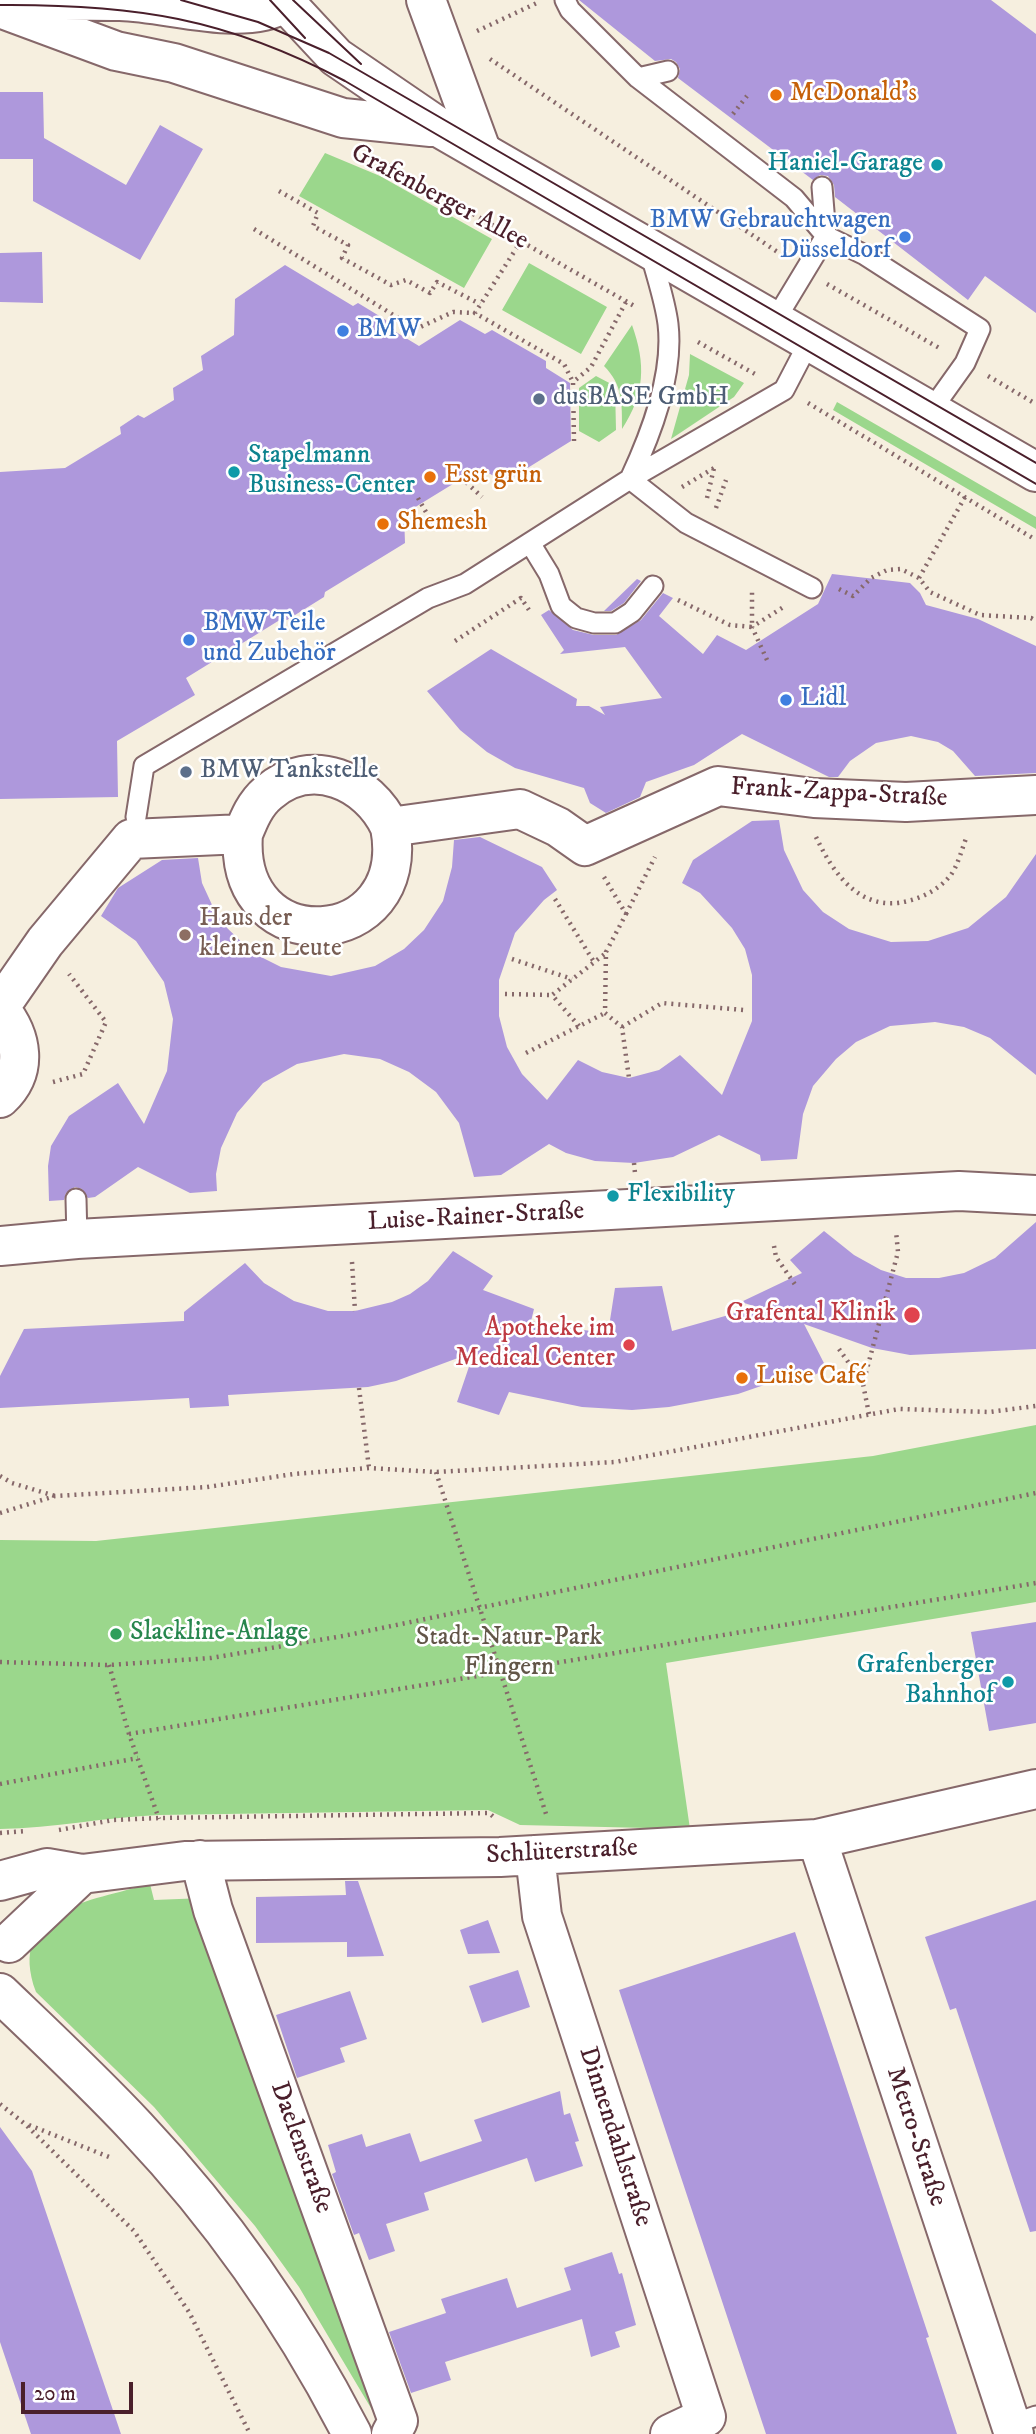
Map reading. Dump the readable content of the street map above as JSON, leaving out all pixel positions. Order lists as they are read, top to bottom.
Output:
{
  "streets": {
    "street": [
      "Frank-Zappa-Straße",
      "Luise-Rainer-Straße",
      "Schlüterstraße",
      "Dinnendahlstraße",
      "Metro-Straße",
      "Daelenstraße"
    ],
    "path": ["Grafenberger Allee"]
  },
  "crossings": [
    ["Schlüterstraße", "Dinnendahlstraße"],
    ["Schlüterstraße", "Metro-Straße"],
    ["Schlüterstraße", "Daelenstraße"]
  ],
  "parks": ["Stadt-Natur-Park Flingern"],
  "places": [
    "McDonald's",
    "Haniel-Garage",
    "BMW Gebrauchtwagen Düsseldorf",
    "BMW",
    "dusBASE GmbH",
    "Stapelmann Business-Center",
    "Esst grün",
    "Shemesh",
    "BMW Teile und Zubehör",
    "Lidl",
    "BMW Tankstelle",
    "Haus der kleinen Leute",
    "Flexibility",
    "Grafental Klinik",
    "Apotheke im Medical Center",
    "Luise Café",
    "Slackline-Anlage",
    "Grafenberger Bahnhof"
  ],
  "scale_bar": "20 m"
}
